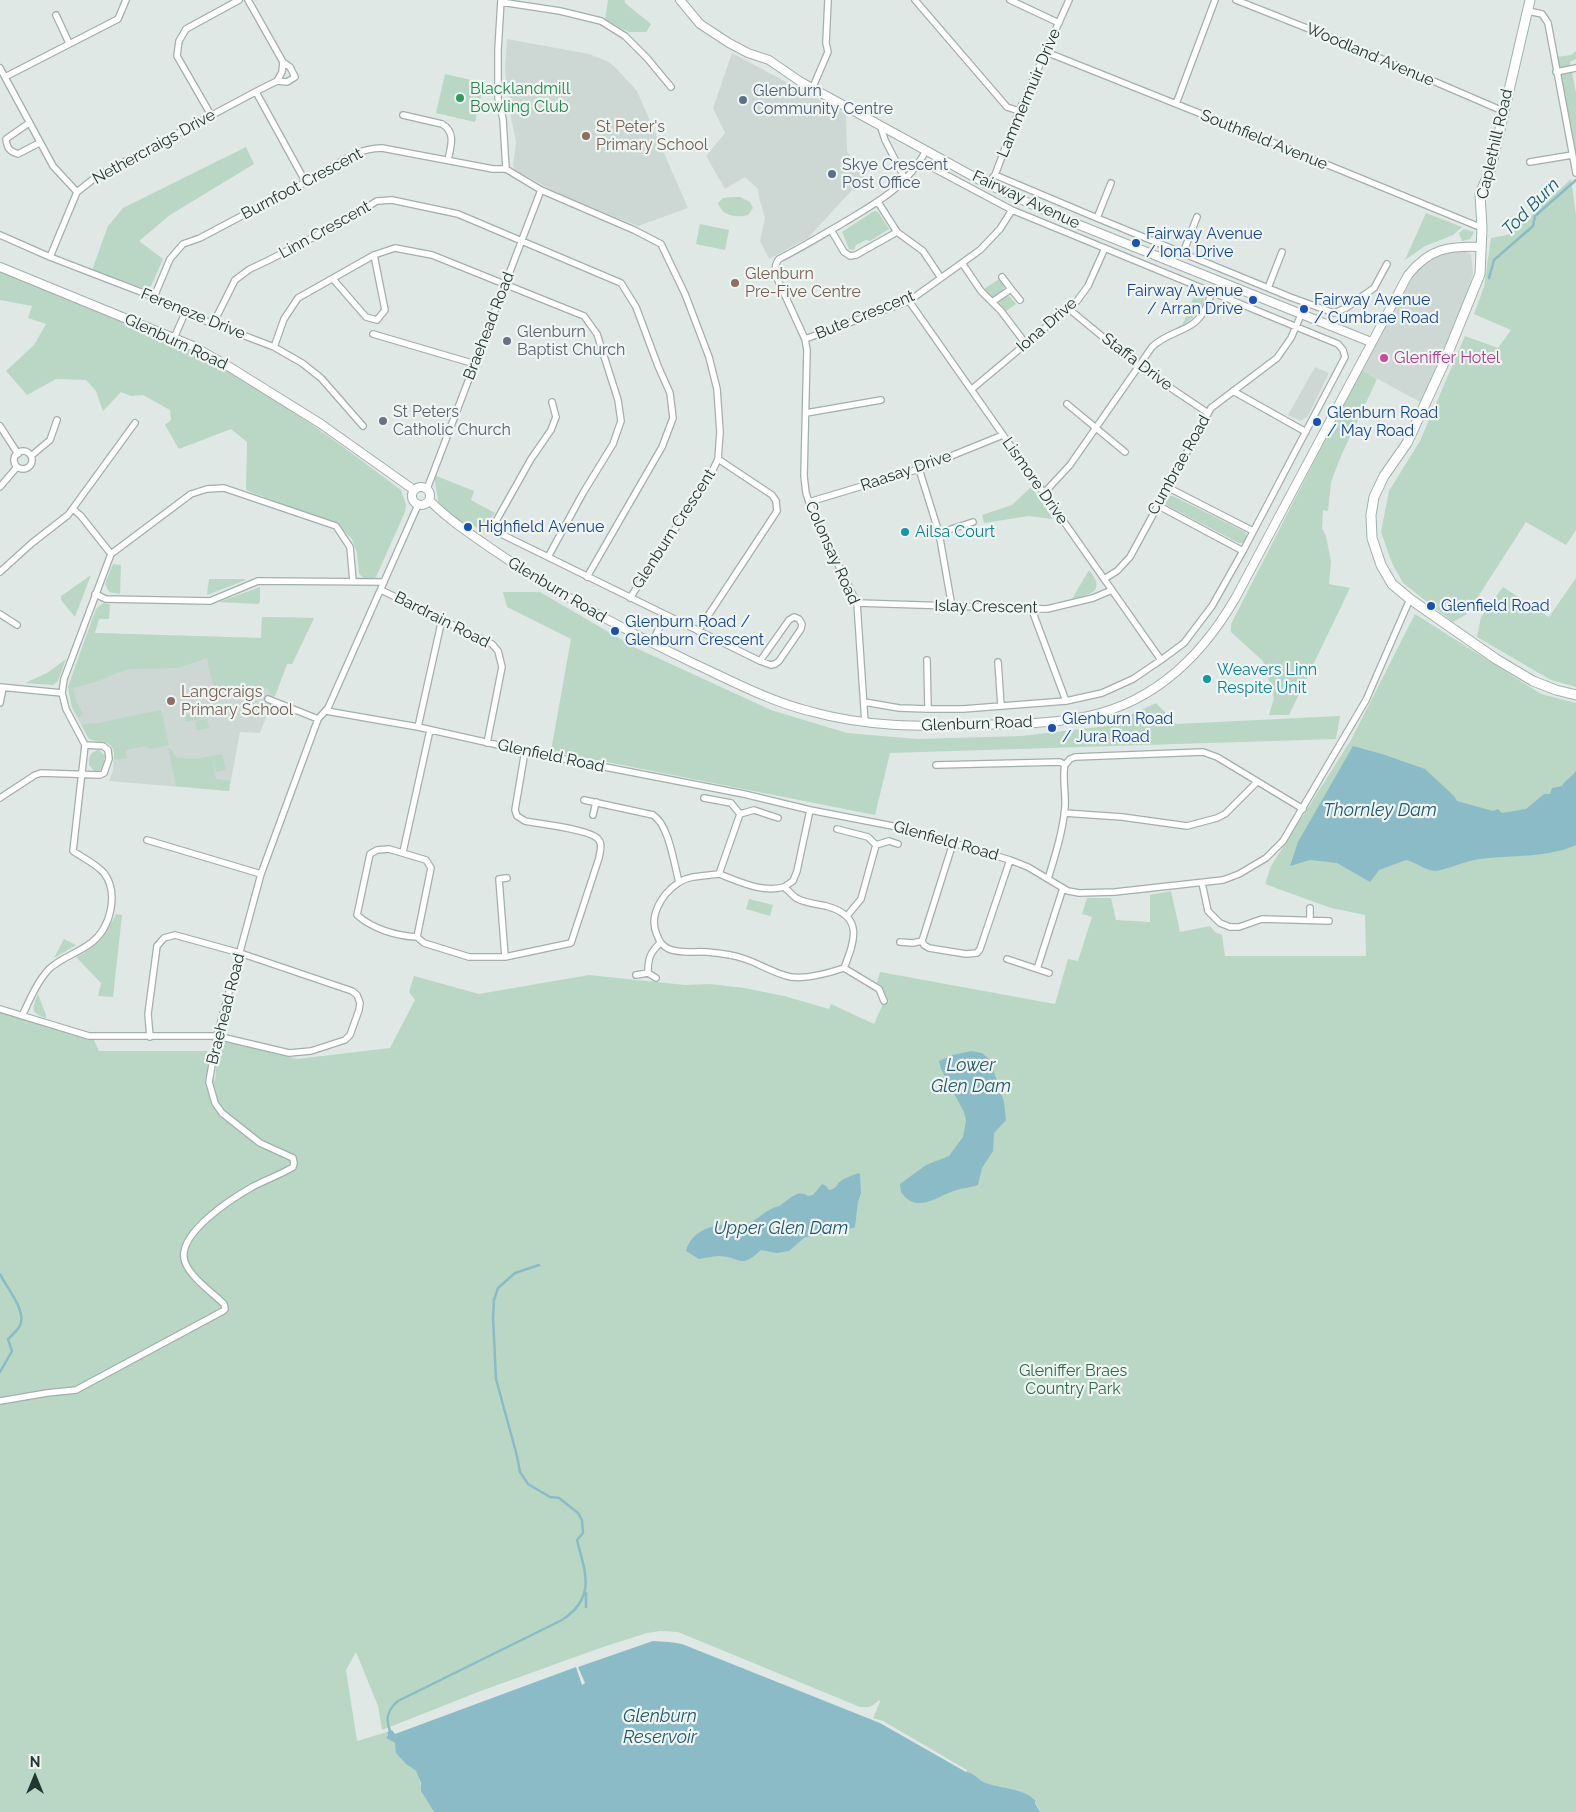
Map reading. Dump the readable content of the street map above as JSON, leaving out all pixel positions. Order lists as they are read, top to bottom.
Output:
{
  "streets": {
    "main road": ["Caplethill Road"],
    "street": [
      "Woodland Avenue",
      "Lammermuir Drive",
      "Southfield Avenue",
      "Nethercraigs Drive",
      "Burnfoot Crescent",
      "Fairway Avenue",
      "Linn Crescent",
      "Fereneze Drive",
      "Bute Crescent",
      "Iona Drive",
      "Braehead Road",
      "Glenburn Road",
      "Staffa Drive",
      "Cumbrae Road",
      "Raasay Drive",
      "Lismore Drive",
      "Glenburn Crescent",
      "Colonsay Road",
      "Islay Crescent",
      "Bardrain Road",
      "Glenfield Road"
    ]
  },
  "crossings": [
    ["Woodland Avenue", "Caplethill Road"],
    ["Lammermuir Drive", "Southfield Avenue"],
    ["Lammermuir Drive", "Fairway Avenue"],
    ["Southfield Avenue", "Caplethill Road"],
    ["Caplethill Road", "Glenburn Road"],
    ["Caplethill Road", "Glenfield Road"],
    ["Nethercraigs Drive", "Fereneze Drive"],
    ["Burnfoot Crescent", "Fereneze Drive"],
    ["Burnfoot Crescent", "Braehead Road"],
    ["Burnfoot Crescent", "Glenburn Crescent"],
    ["Fairway Avenue", "Bute Crescent"],
    ["Fairway Avenue", "Iona Drive"],
    ["Fairway Avenue", "Glenburn Road"],
    ["Fairway Avenue", "Cumbrae Road"],
    ["Linn Crescent", "Fereneze Drive"],
    ["Linn Crescent", "Braehead Road"],
    ["Bute Crescent", "Lismore Drive"],
    ["Bute Crescent", "Colonsay Road"],
    ["Iona Drive", "Staffa Drive"],
    ["Iona Drive", "Lismore Drive"],
    ["Braehead Road", "Glenburn Road"],
    ["Braehead Road", "Glenburn Crescent"],
    ["Braehead Road", "Bardrain Road"],
    ["Braehead Road", "Glenfield Road"],
    ["Glenburn Road", "Colonsay Road"],
    ["Staffa Drive", "Cumbrae Road"],
    ["Cumbrae Road", "Lismore Drive"],
    ["Raasay Drive", "Lismore Drive"],
    ["Raasay Drive", "Colonsay Road"],
    ["Lismore Drive", "Islay Crescent"],
    ["Colonsay Road", "Islay Crescent"],
    ["Bardrain Road", "Glenfield Road"]
  ],
  "water": [
    "Tod Burn",
    "Thornley Dam",
    "Lower Glen Dam",
    "Upper Glen Dam",
    "Glenburn Reservoir"
  ],
  "parks": ["Gleniffer Braes Country Park"],
  "places": [
    "Blacklandmill Bowling Club",
    "Glenburn Community Centre",
    "St Peter's Primary School",
    "Skye Crescent Post Office",
    "Fairway Avenue / Iona Drive",
    "Glenburn Pre-Five Centre",
    "Fairway Avenue / Arran Drive",
    "Fairway Avenue / Cumbrae Road",
    "Glenburn Baptist Church",
    "Gleniffer Hotel",
    "St Peters Catholic Church",
    "Glenburn Road / May Road",
    "Highfield Avenue",
    "Ailsa Court",
    "Glenfield Road",
    "Glenburn Road / Glenburn Crescent",
    "Weavers Linn Respite Unit",
    "Langcraigs Primary School",
    "Glenburn Road / Jura Road"
  ],
  "north": "top"
}
